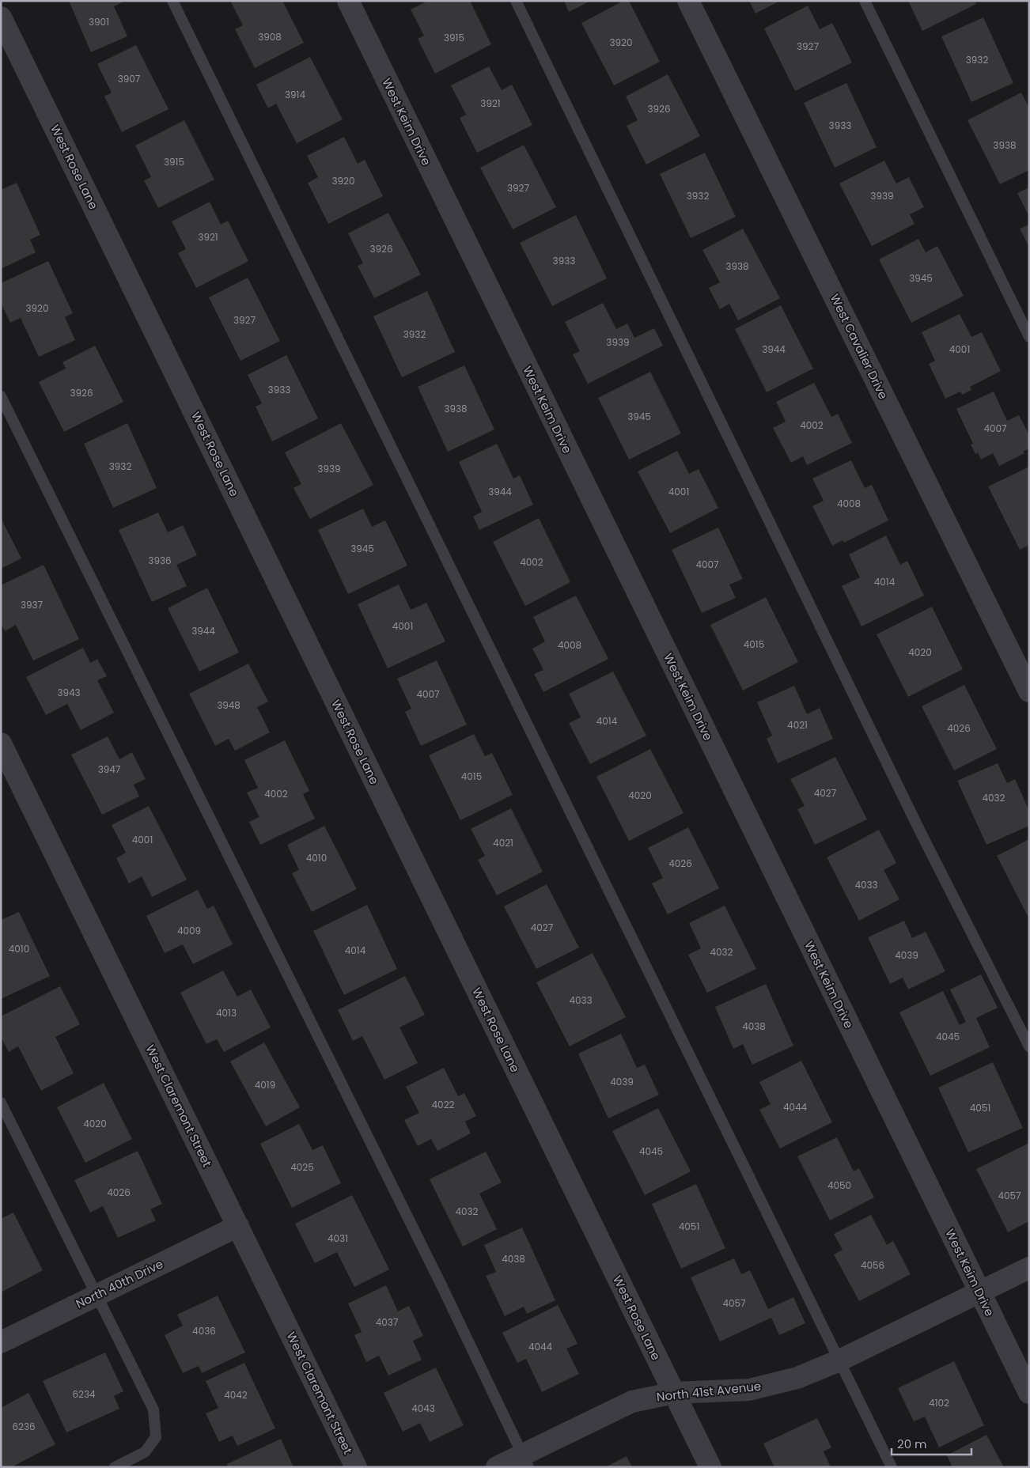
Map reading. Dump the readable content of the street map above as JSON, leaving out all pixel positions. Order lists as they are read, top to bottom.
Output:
{
  "streets": {
    "street": [
      "West Keim Drive",
      "West Rose Lane",
      "West Cavalier Drive",
      "West Claremont Street",
      "North 40th Drive",
      "North 41st Avenue"
    ]
  },
  "crossings": [
    ["West Keim Drive", "North 41st Avenue"],
    ["West Rose Lane", "North 41st Avenue"],
    ["West Claremont Street", "North 40th Drive"]
  ],
  "house_numbers": [
    "3901",
    "3908",
    "3915",
    "3920",
    "3927",
    "3932",
    "3907",
    "3914",
    "3921",
    "3926",
    "3933",
    "3938",
    "3915",
    "3920",
    "3927",
    "3932",
    "3939",
    "3921",
    "3926",
    "3933",
    "3938",
    "3945",
    "3920",
    "3927",
    "3932",
    "3939",
    "3944",
    "4001",
    "3933",
    "3926",
    "3938",
    "3945",
    "4002",
    "4007",
    "3932",
    "3939",
    "3944",
    "4001",
    "4008",
    "3945",
    "3936",
    "4002",
    "4007",
    "4014",
    "3937",
    "4001",
    "3944",
    "4015",
    "4008",
    "4020",
    "3943",
    "4007",
    "3948",
    "4014",
    "4021",
    "4026",
    "3947",
    "4015",
    "4027",
    "4002",
    "4020",
    "4032",
    "4001",
    "4021",
    "4010",
    "4026",
    "4033",
    "4027",
    "4009",
    "4010",
    "4014",
    "4032",
    "4039",
    "4033",
    "4013",
    "4038",
    "4045",
    "4039",
    "4019",
    "4022",
    "4044",
    "4051",
    "4020",
    "4045",
    "4025",
    "4050",
    "4026",
    "4057",
    "4032",
    "4051",
    "4031",
    "4038",
    "4056",
    "4057",
    "4037",
    "4036",
    "4044",
    "6234",
    "4042",
    "4102",
    "4043",
    "6236"
  ],
  "scale_bar": "20 m"
}
